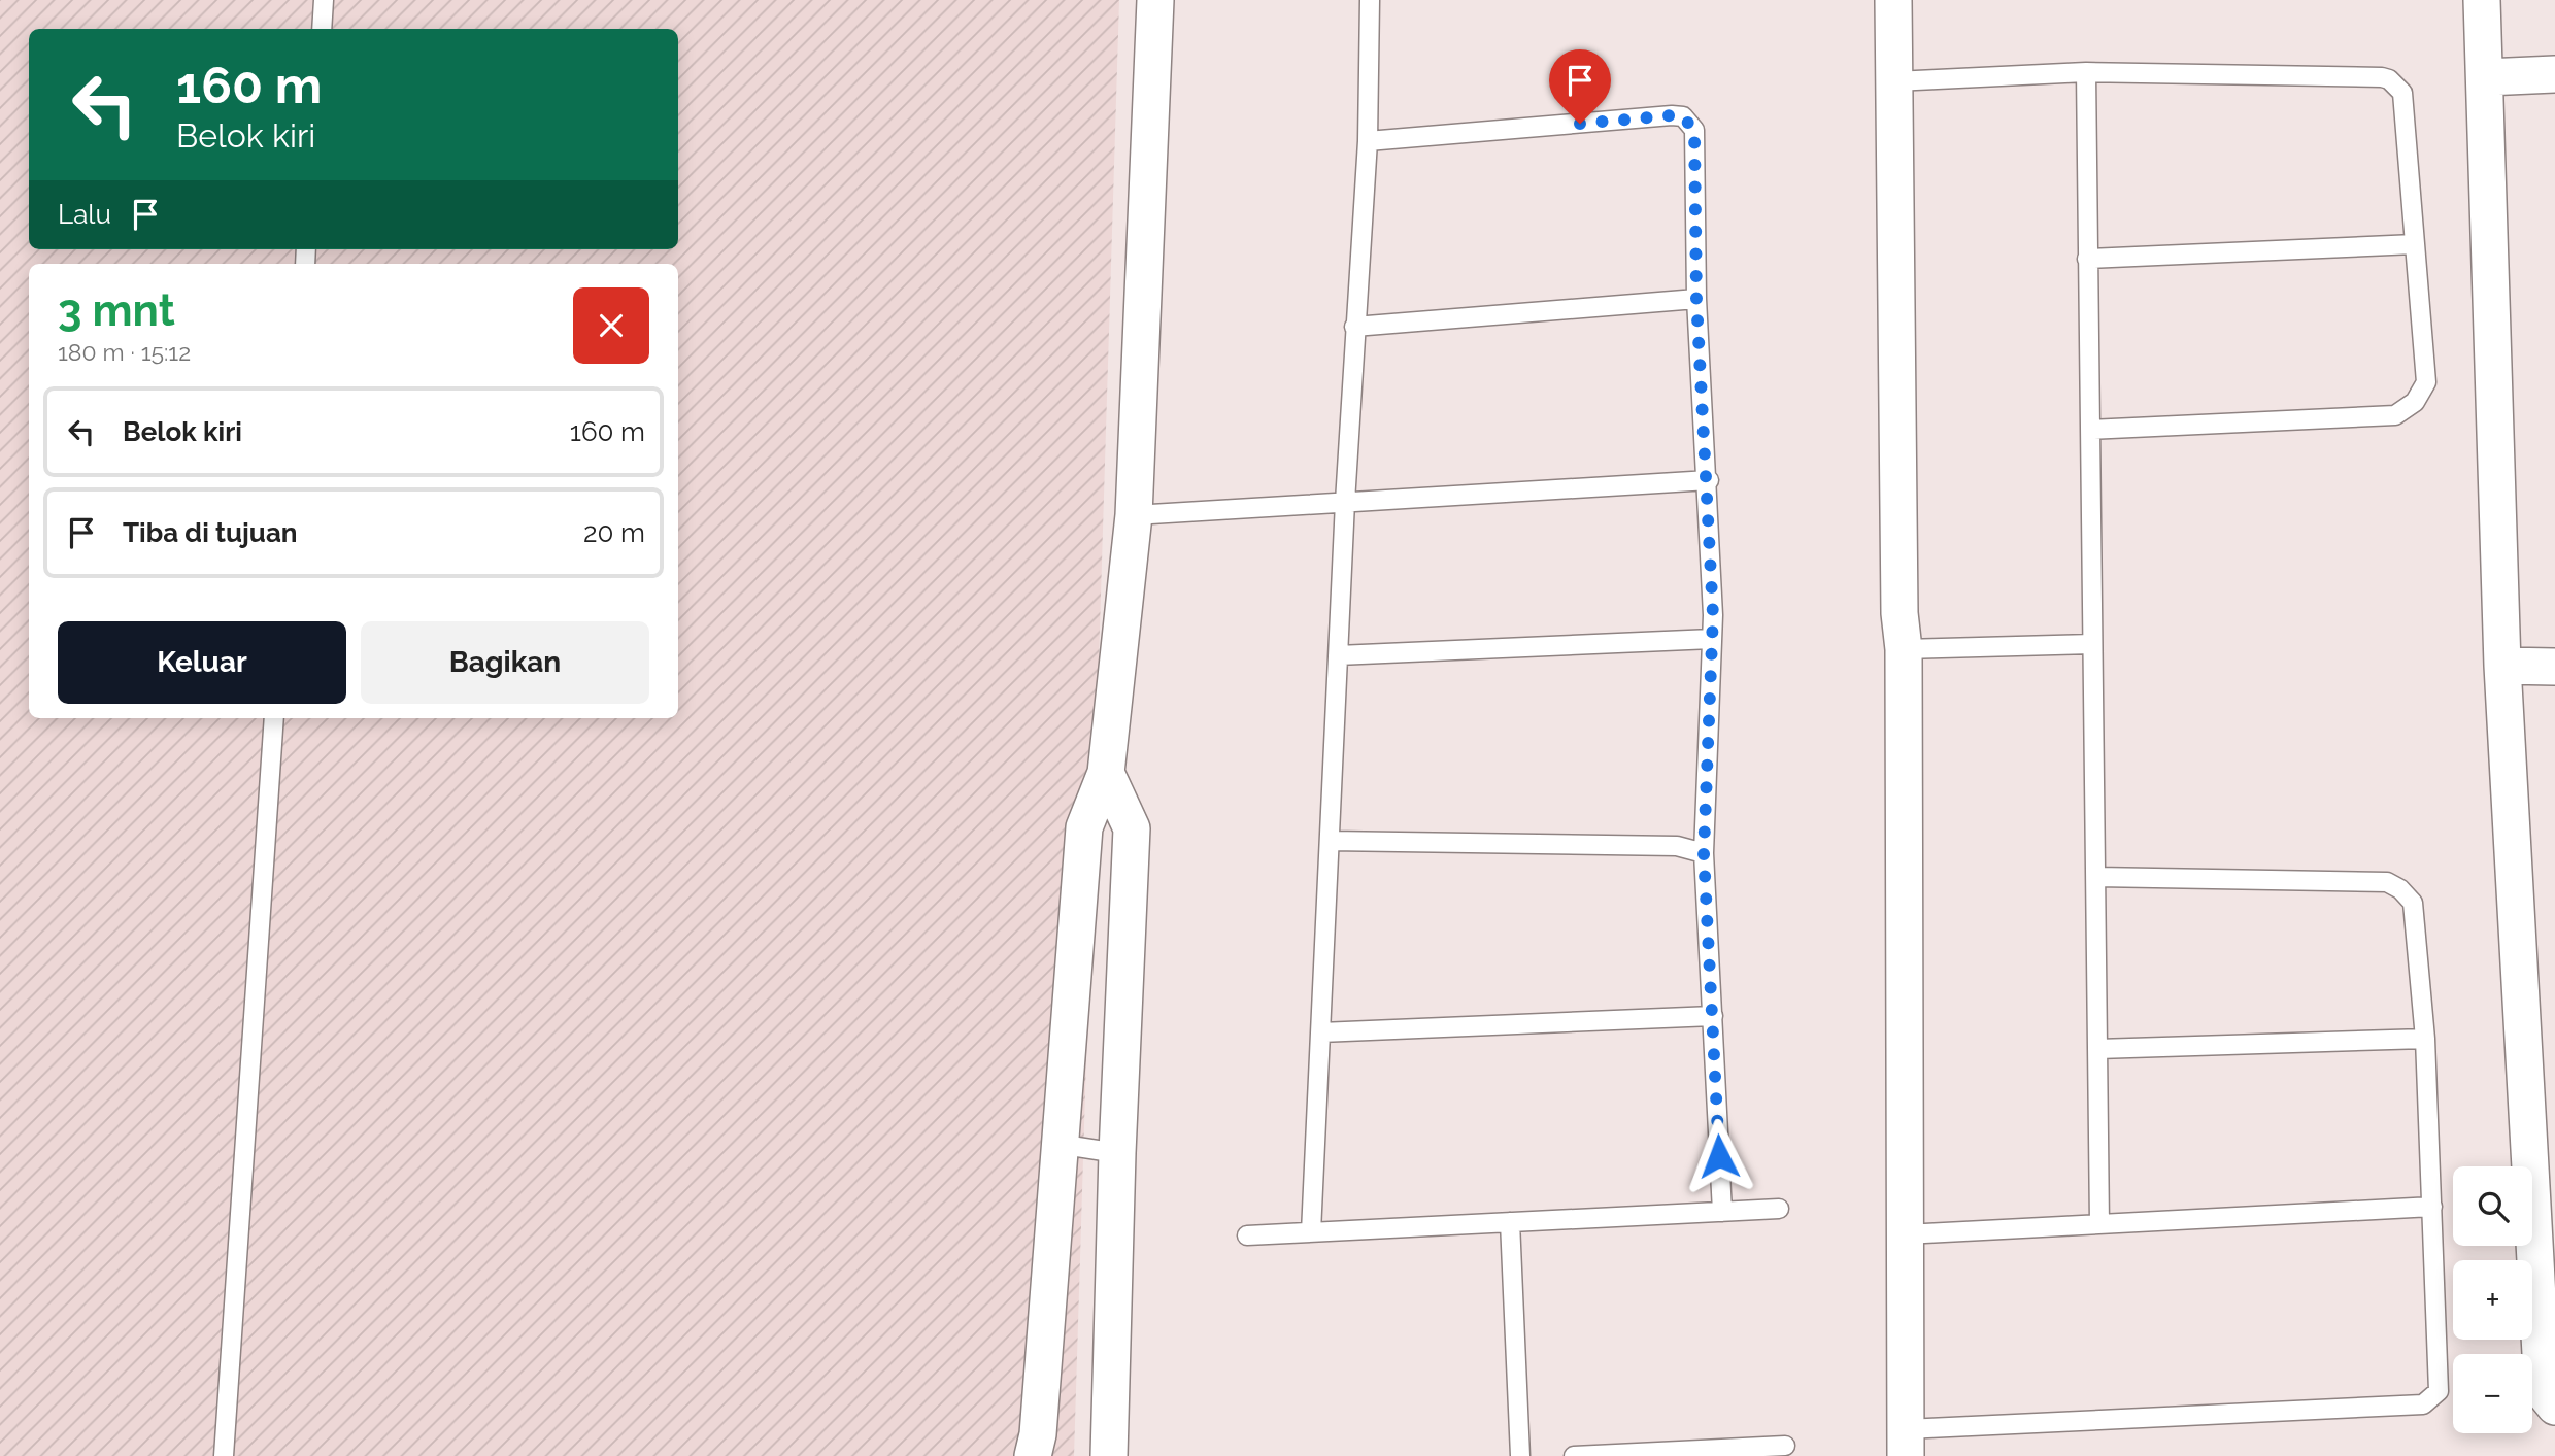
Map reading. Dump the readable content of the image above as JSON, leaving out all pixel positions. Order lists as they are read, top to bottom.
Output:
{
  "page": {
    "turn": ["160 m", "Belok kiri"],
    "then": "Lalu",
    "heading": ["3 mnt", "180 m · 15:12"],
    "list": [
      {
        "name": "Belok kiri",
        "value": "160 m"
      },
      {
        "name": "Tiba di tujuan",
        "value": "20 m"
      }
    ],
    "buttons": ["Keluar", "Bagikan"],
    "map_buttons": ["+", "−"]
  }
}
